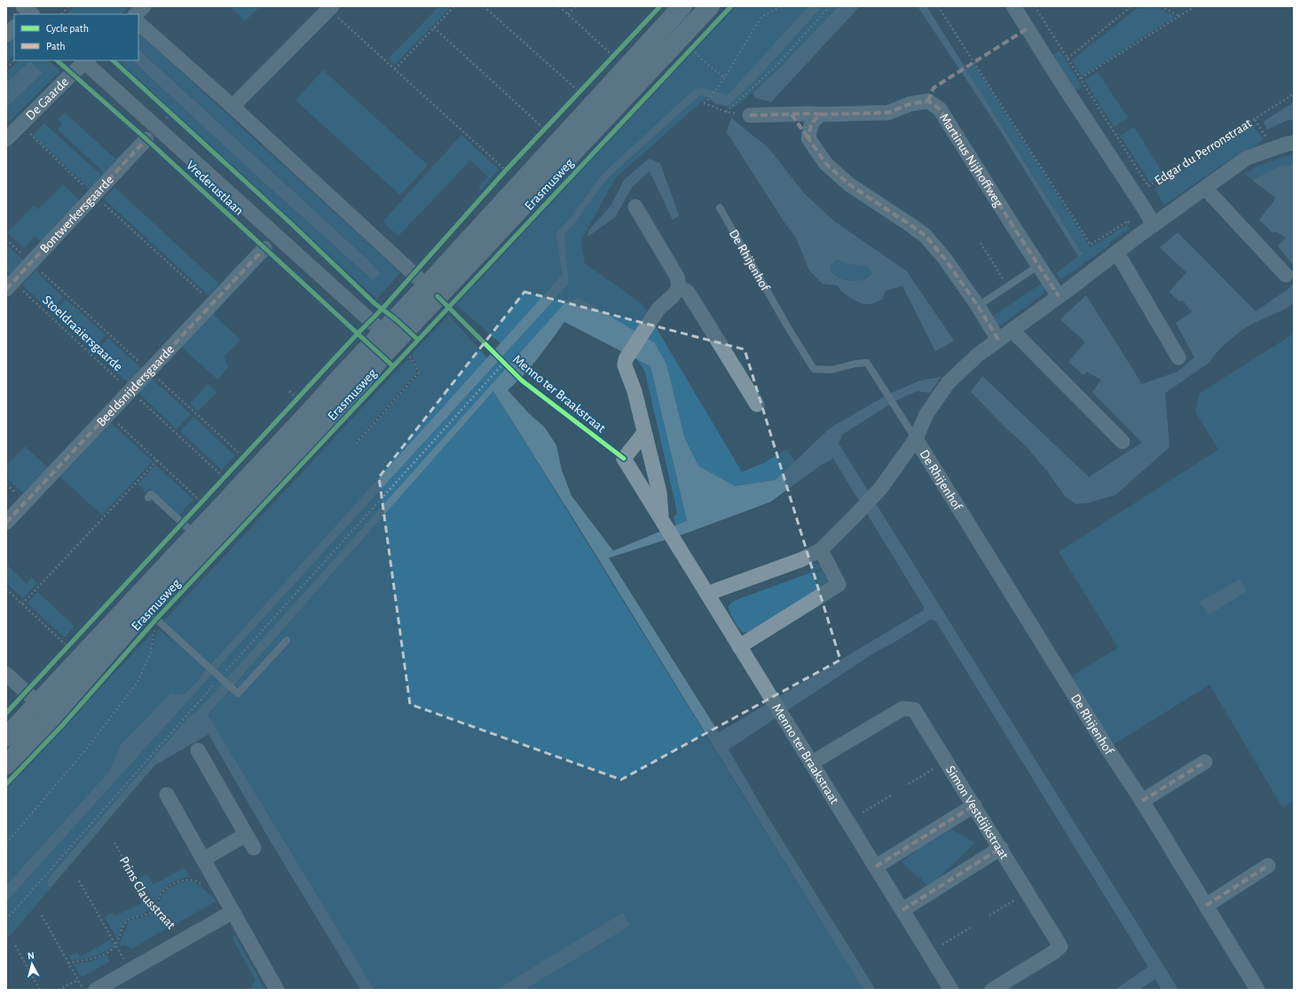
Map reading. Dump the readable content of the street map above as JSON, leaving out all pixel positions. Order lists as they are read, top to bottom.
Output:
{
  "streets": {
    "main road": ["Erasmusweg"],
    "street": [
      "De Gaarde",
      "Martinus Nijhoffweg",
      "Vrederustlaan",
      "Bontwerkersgaarde",
      "De Rhijenhof",
      "Beeldsnijdersgaarde",
      "Menno ter Braakstraat",
      "Simon Vestdijkstraat",
      "Prins Clausstraat"
    ],
    "path": ["Edgar du Perronstraat", "Stoeldraaiersgaarde"]
  },
  "crossings": [
    ["De Gaarde", "Vrederustlaan"],
    ["Erasmusweg", "Vrederustlaan"],
    ["Bontwerkersgaarde", "Stoeldraaiersgaarde"],
    ["Stoeldraaiersgaarde", "Beeldsnijdersgaarde"],
    ["Menno ter Braakstraat", "Simon Vestdijkstraat"]
  ],
  "legend": ["Cycle path", "Path"],
  "north": "top"
}
